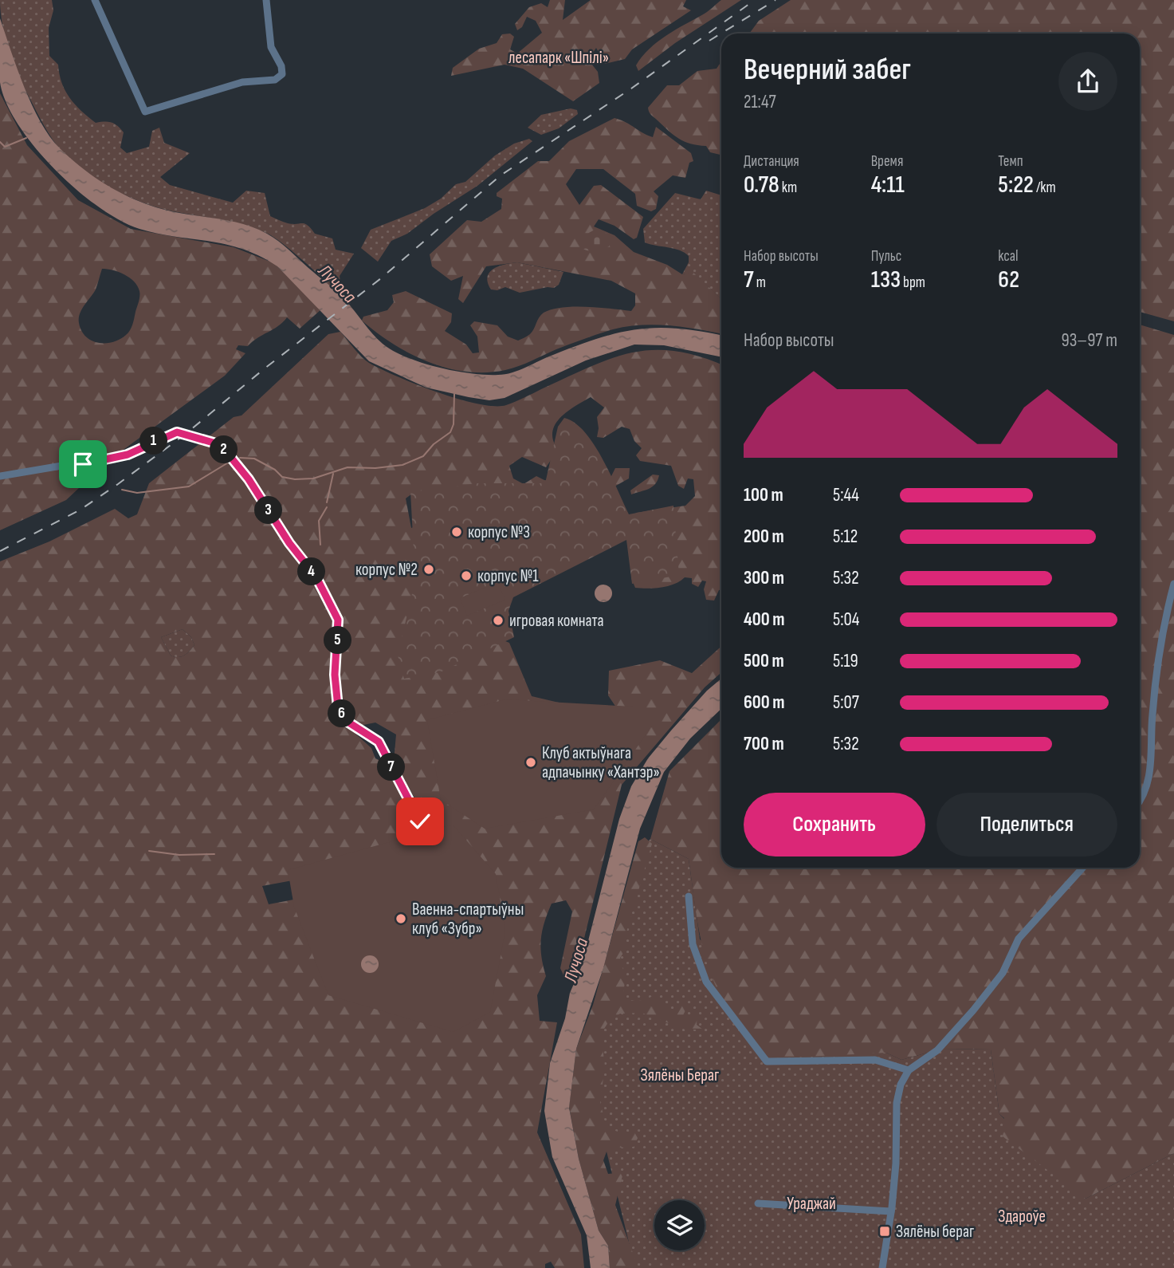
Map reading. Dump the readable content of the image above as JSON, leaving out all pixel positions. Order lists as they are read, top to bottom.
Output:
{
  "water": ["Лучоса"],
  "parks": [
    "лесапарк «Шпілі»",
    "Зялёны Бераг",
    "Ураджай",
    "Здароўе"
  ],
  "places": {
    "other": [
      "корпус №3",
      "корпус №2",
      "корпус №1",
      "игровая комната",
      "Клуб актыўнага адпачынку «Хантэр»",
      "Ваенна-спартыўны клуб «Зубр»"
    ],
    "transit": ["Зялёны бераг"]
  },
  "page": {
    "heading": ["Вечерний забег", "21:47"],
    "stats": [
      ["Дистанция", "0.78 km"],
      ["Время", "4:11"],
      ["Темп", "5:22 /km"],
      ["Набор высоты", "7 m"],
      ["Пульс", "133 bpm"],
      ["kcal", "62"]
    ],
    "chart": ["Набор высоты", "93–97 m"],
    "pins": [
      "1",
      "2",
      "3",
      "4",
      "5",
      "6",
      "7"
    ],
    "list": [
      {
        "name": "100 m",
        "note": "5:44"
      },
      {
        "name": "200 m",
        "note": "5:12"
      },
      {
        "name": "300 m",
        "note": "5:32"
      },
      {
        "name": "400 m",
        "note": "5:04"
      },
      {
        "name": "500 m",
        "note": "5:19"
      },
      {
        "name": "600 m",
        "note": "5:07"
      },
      {
        "name": "700 m",
        "note": "5:32"
      }
    ],
    "buttons": ["Сохранить", "Поделиться"]
  }
}
